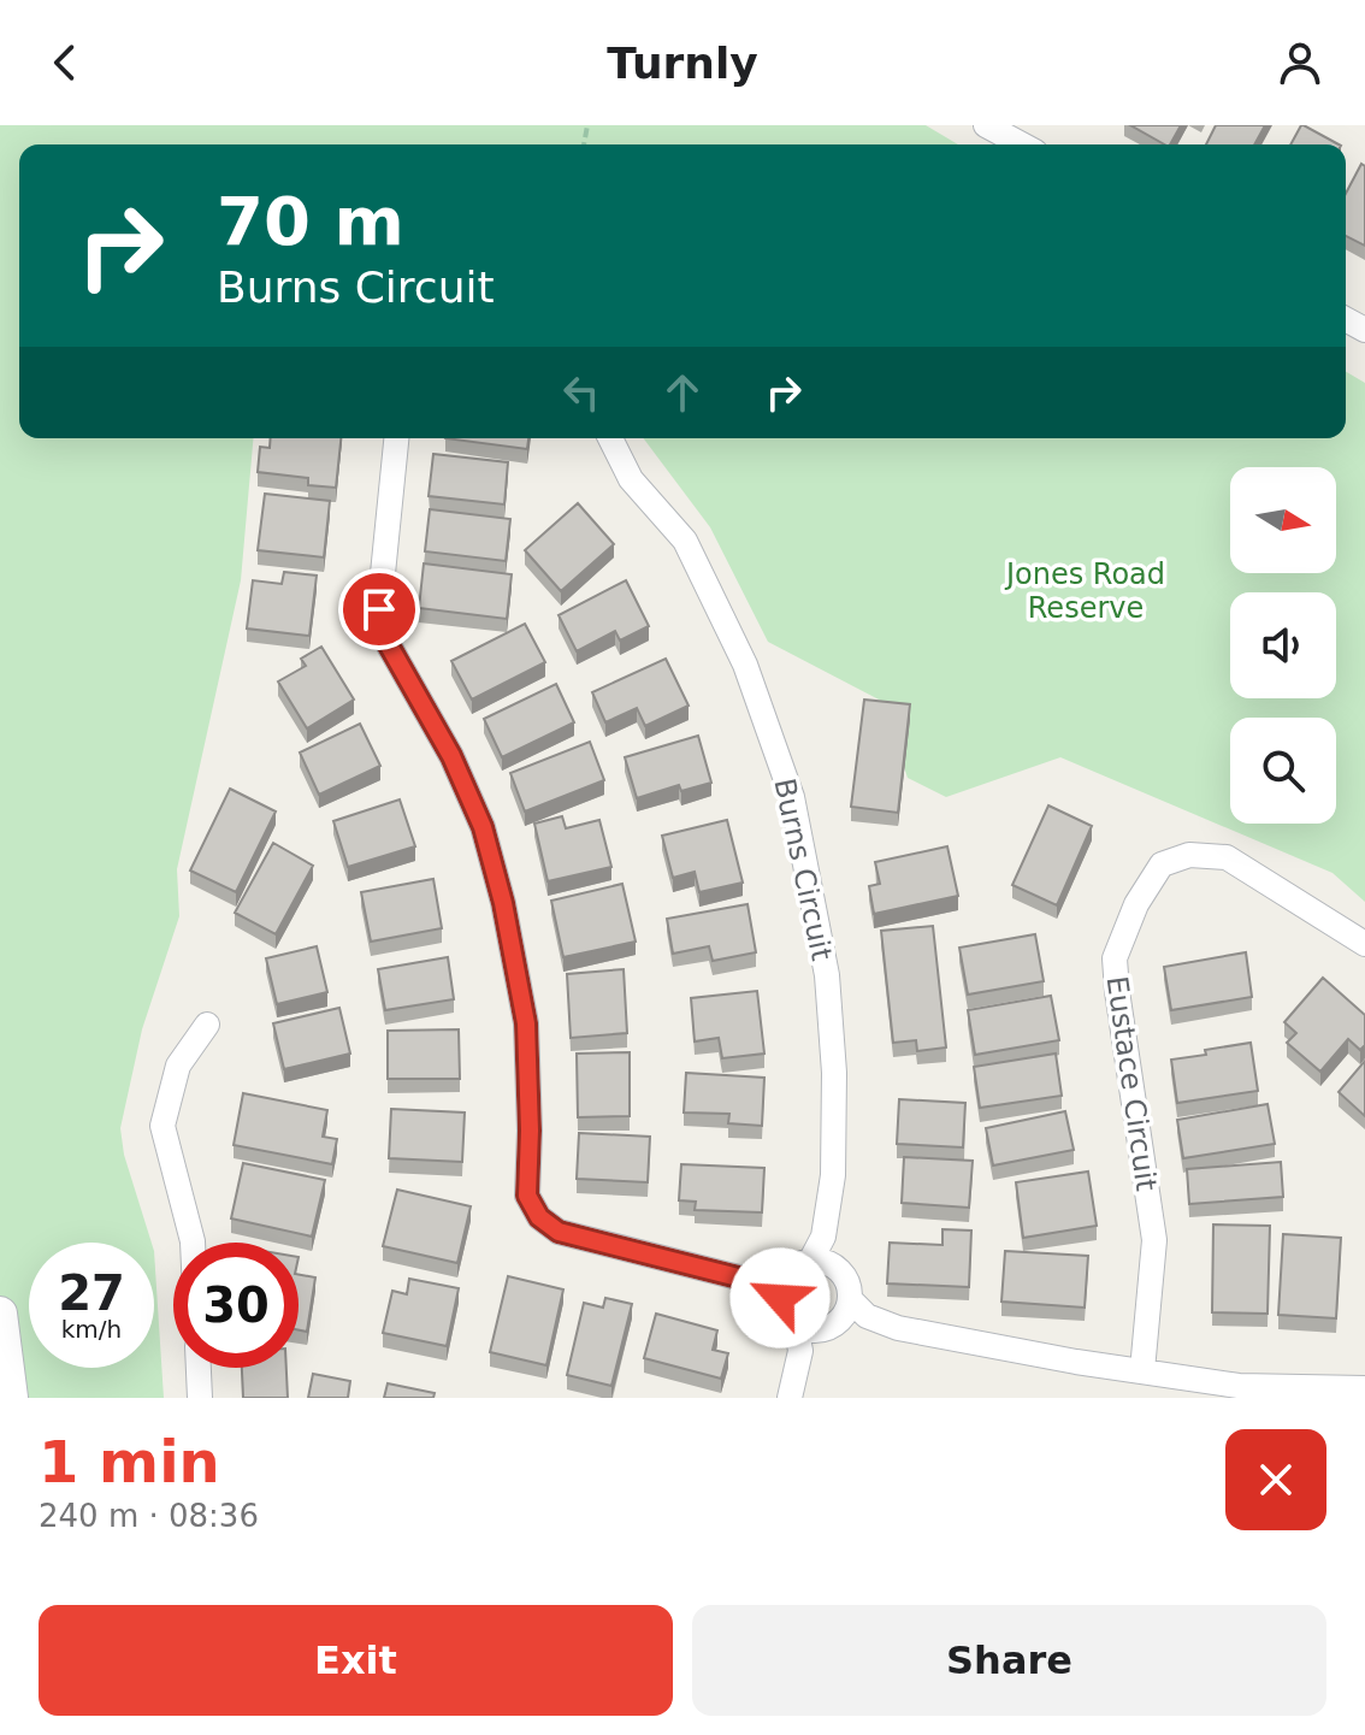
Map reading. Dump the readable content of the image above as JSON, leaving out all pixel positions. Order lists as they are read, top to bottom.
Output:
{
  "streets": {
    "street": ["Burns Circuit", "Eustace Circuit"]
  },
  "parks": ["Jones Road Reserve"],
  "north": "right",
  "page": {
    "header": "Turnly",
    "turn": ["70 m", "Burns Circuit"],
    "speed": "27 km/h",
    "limit": "30",
    "heading": ["1 min", "240 m · 08:36"],
    "buttons": ["Exit", "Share"]
  }
}
